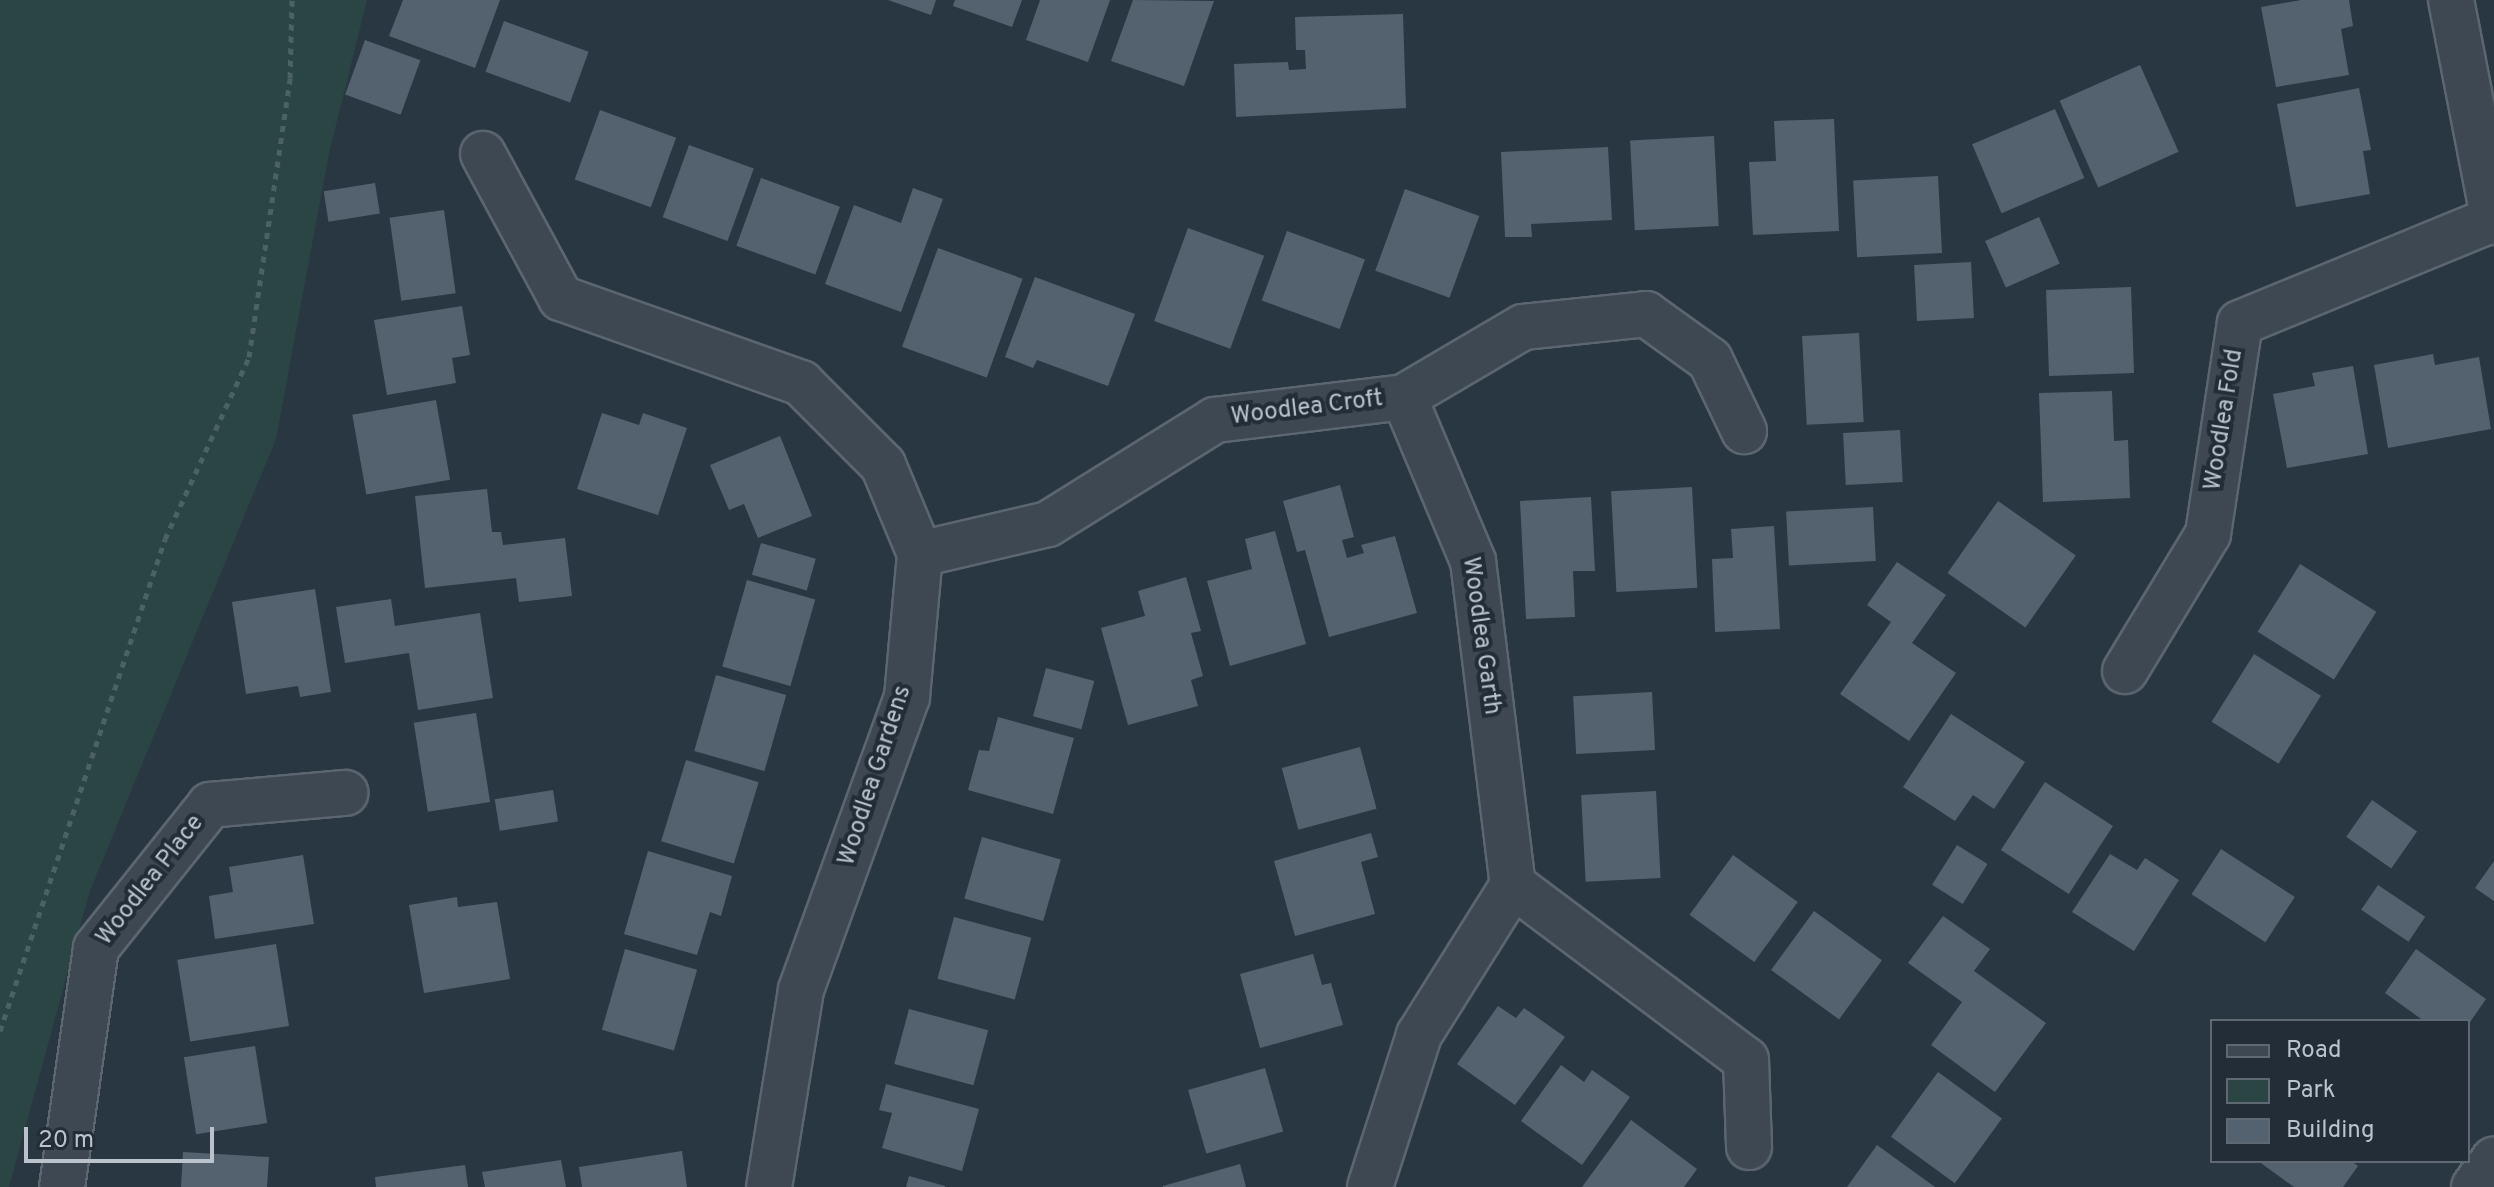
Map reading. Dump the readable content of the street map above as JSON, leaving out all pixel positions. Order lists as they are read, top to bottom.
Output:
{
  "streets": {
    "street": [
      "Woodlea Croft",
      "Woodlea Fold",
      "Woodlea Garth",
      "Woodlea Gardens",
      "Woodlea Place"
    ]
  },
  "crossings": [
    ["Woodlea Croft", "Woodlea Garth"],
    ["Woodlea Croft", "Woodlea Gardens"]
  ],
  "legend": ["Road", "Park", "Building"],
  "scale_bar": "20 m"
}
